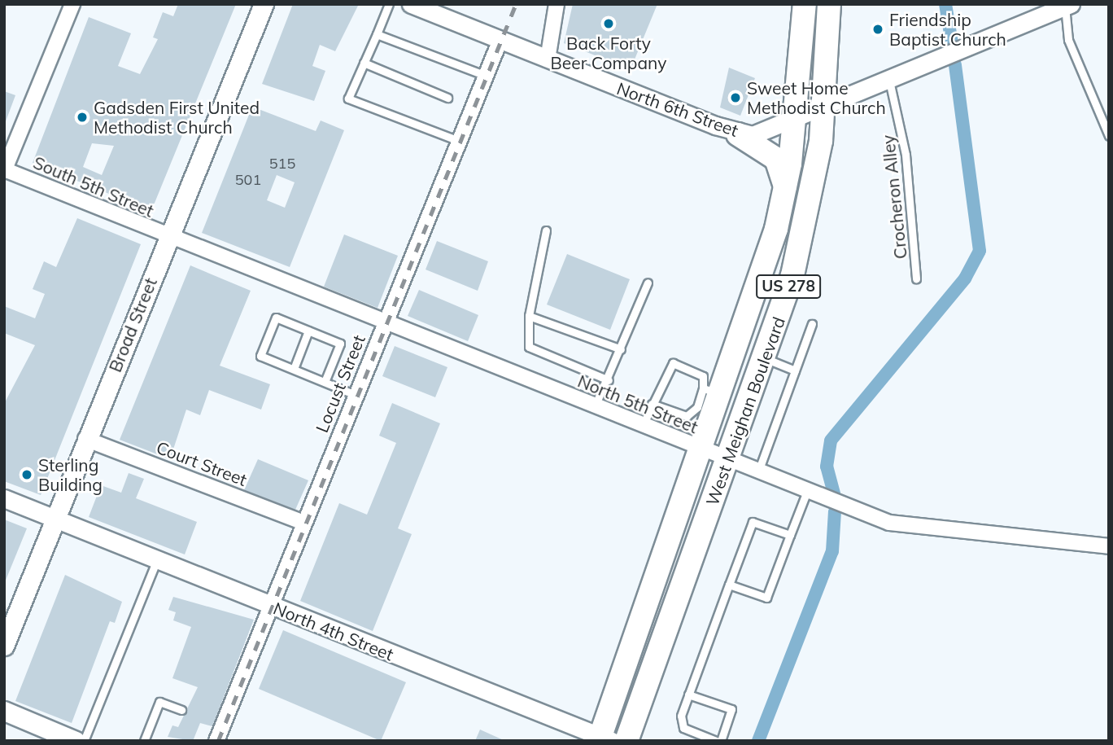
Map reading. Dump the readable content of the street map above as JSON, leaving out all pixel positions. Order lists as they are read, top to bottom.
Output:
{
  "streets": {
    "highway": ["US 278", "West Meighan Boulevard"],
    "main road": ["Broad Street"],
    "street": [
      "North 6th Street",
      "South 5th Street",
      "Locust Street",
      "North 5th Street",
      "Court Street",
      "North 4th Street"
    ],
    "lane": ["Crocheron Alley"]
  },
  "crossings": [
    ["North 6th Street", "Crocheron Alley"],
    ["North 6th Street", "Locust Street"],
    ["North 6th Street", "West Meighan Boulevard"],
    ["South 5th Street", "Broad Street"],
    ["South 5th Street", "North 5th Street"],
    ["Broad Street", "North 5th Street"],
    ["Broad Street", "Court Street"],
    ["Broad Street", "North 4th Street"],
    ["Locust Street", "North 5th Street"],
    ["Locust Street", "Court Street"],
    ["Locust Street", "North 4th Street"],
    ["North 5th Street", "West Meighan Boulevard"],
    ["West Meighan Boulevard", "North 4th Street"]
  ],
  "places": [
    "Back Forty Beer Company",
    "Friendship Baptist Church",
    "Sweet Home Methodist Church",
    "Gadsden First United Methodist Church",
    "Sterling Building"
  ],
  "house_numbers": ["515", "501"]
}
